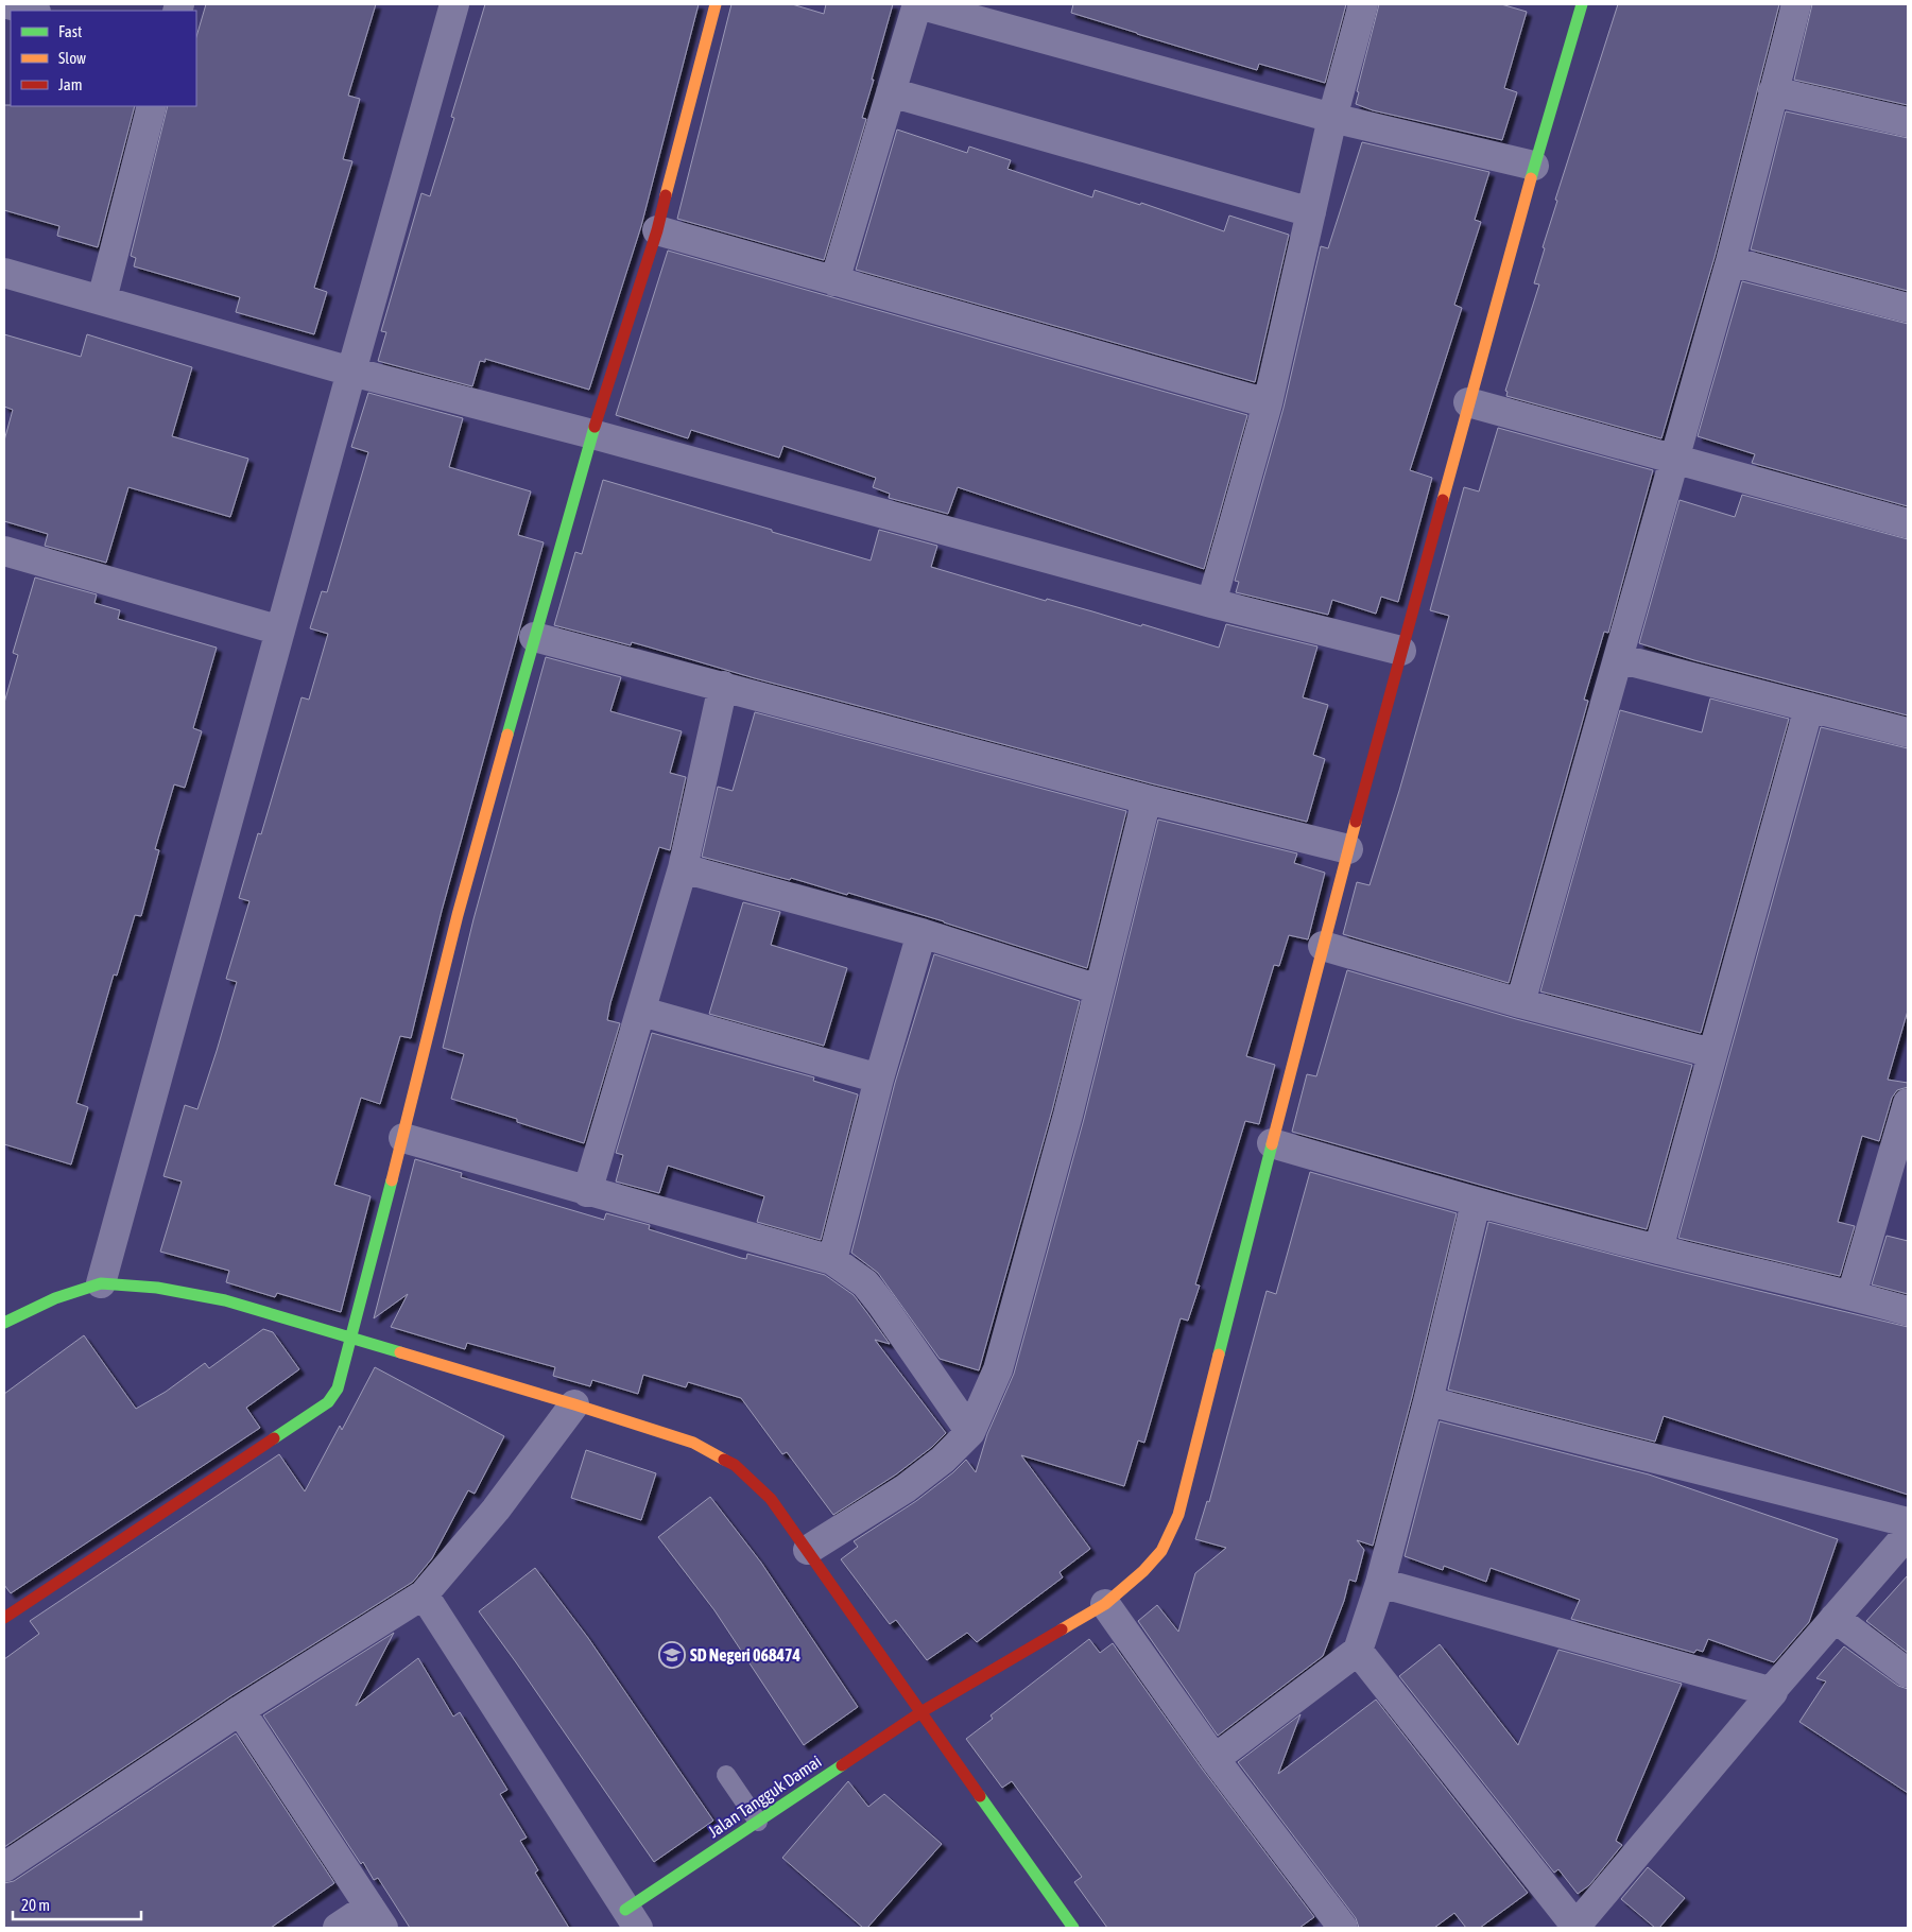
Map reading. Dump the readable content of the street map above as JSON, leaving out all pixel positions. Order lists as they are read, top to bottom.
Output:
{
  "streets": {
    "street": ["Jalan Tangguk Damai"]
  },
  "places": {
    "school or university": ["SD Negeri 068474"]
  },
  "legend": ["Fast", "Slow", "Jam"],
  "scale_bar": "20 m"
}
